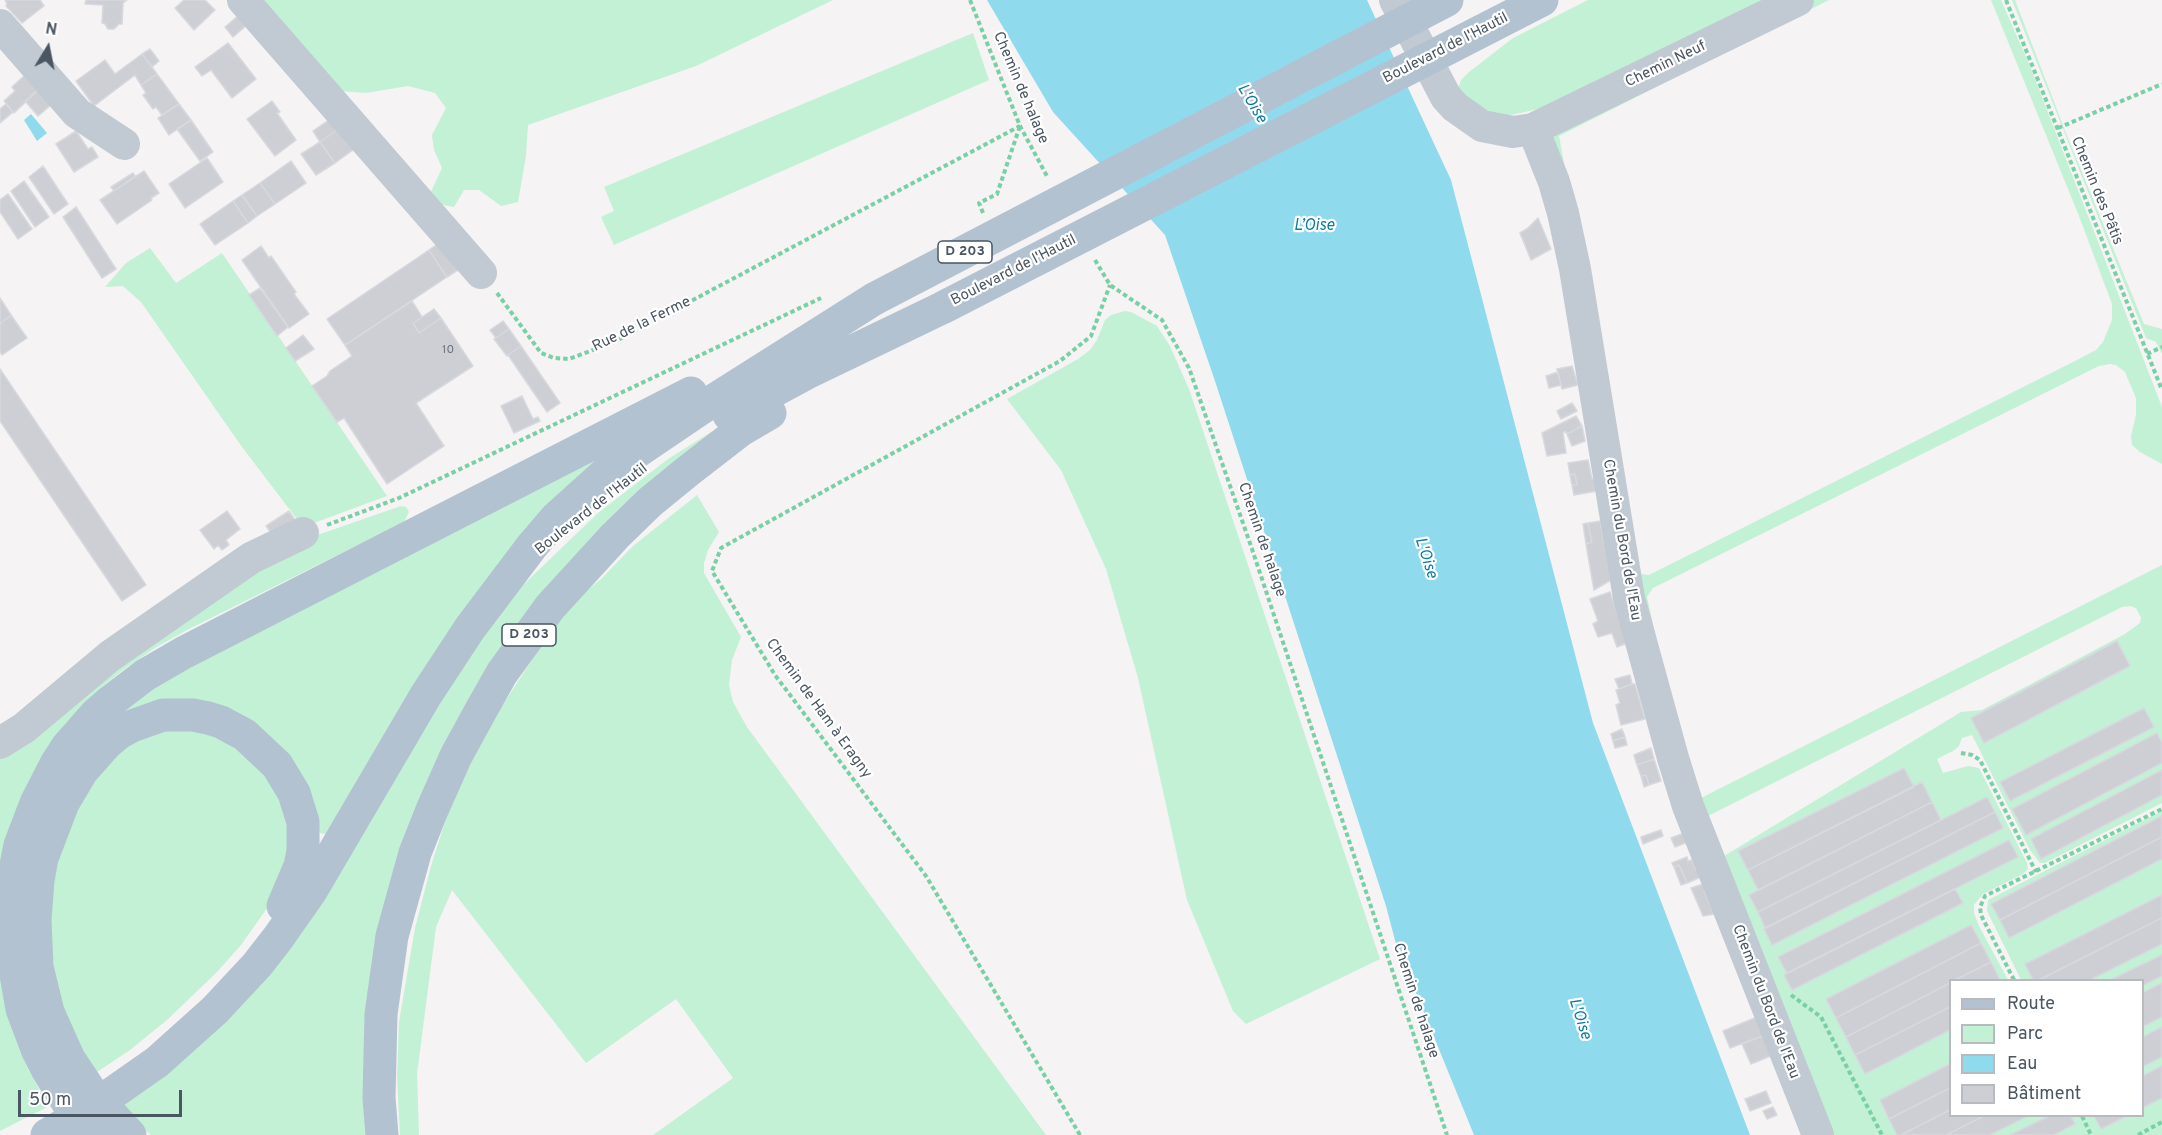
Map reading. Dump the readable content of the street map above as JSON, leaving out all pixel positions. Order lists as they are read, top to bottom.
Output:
{
  "streets": {
    "main road": ["Boulevard de l'Hautil", "D 203"],
    "street": ["Chemin Neuf", "Chemin du Bord de l'Eau"],
    "path": [
      "Chemin de halage",
      "Chemin des Pâtis",
      "Rue de la Ferme",
      "Chemin de Ham à Eragny"
    ]
  },
  "crossings": [
    ["Boulevard de l'Hautil", "Chemin de halage"],
    ["Boulevard de l'Hautil", "D 203"],
    ["Chemin Neuf", "Chemin du Bord de l'Eau"],
    ["Chemin de halage", "Rue de la Ferme"],
    ["Chemin de halage", "Chemin de Ham à Eragny"]
  ],
  "water": ["L'Oise", "L’Oise"],
  "house_numbers": ["10"],
  "legend": [
    "Route",
    "Parc",
    "Eau",
    "Bâtiment"
  ],
  "scale_bar": "50 m",
  "north": "top"
}
